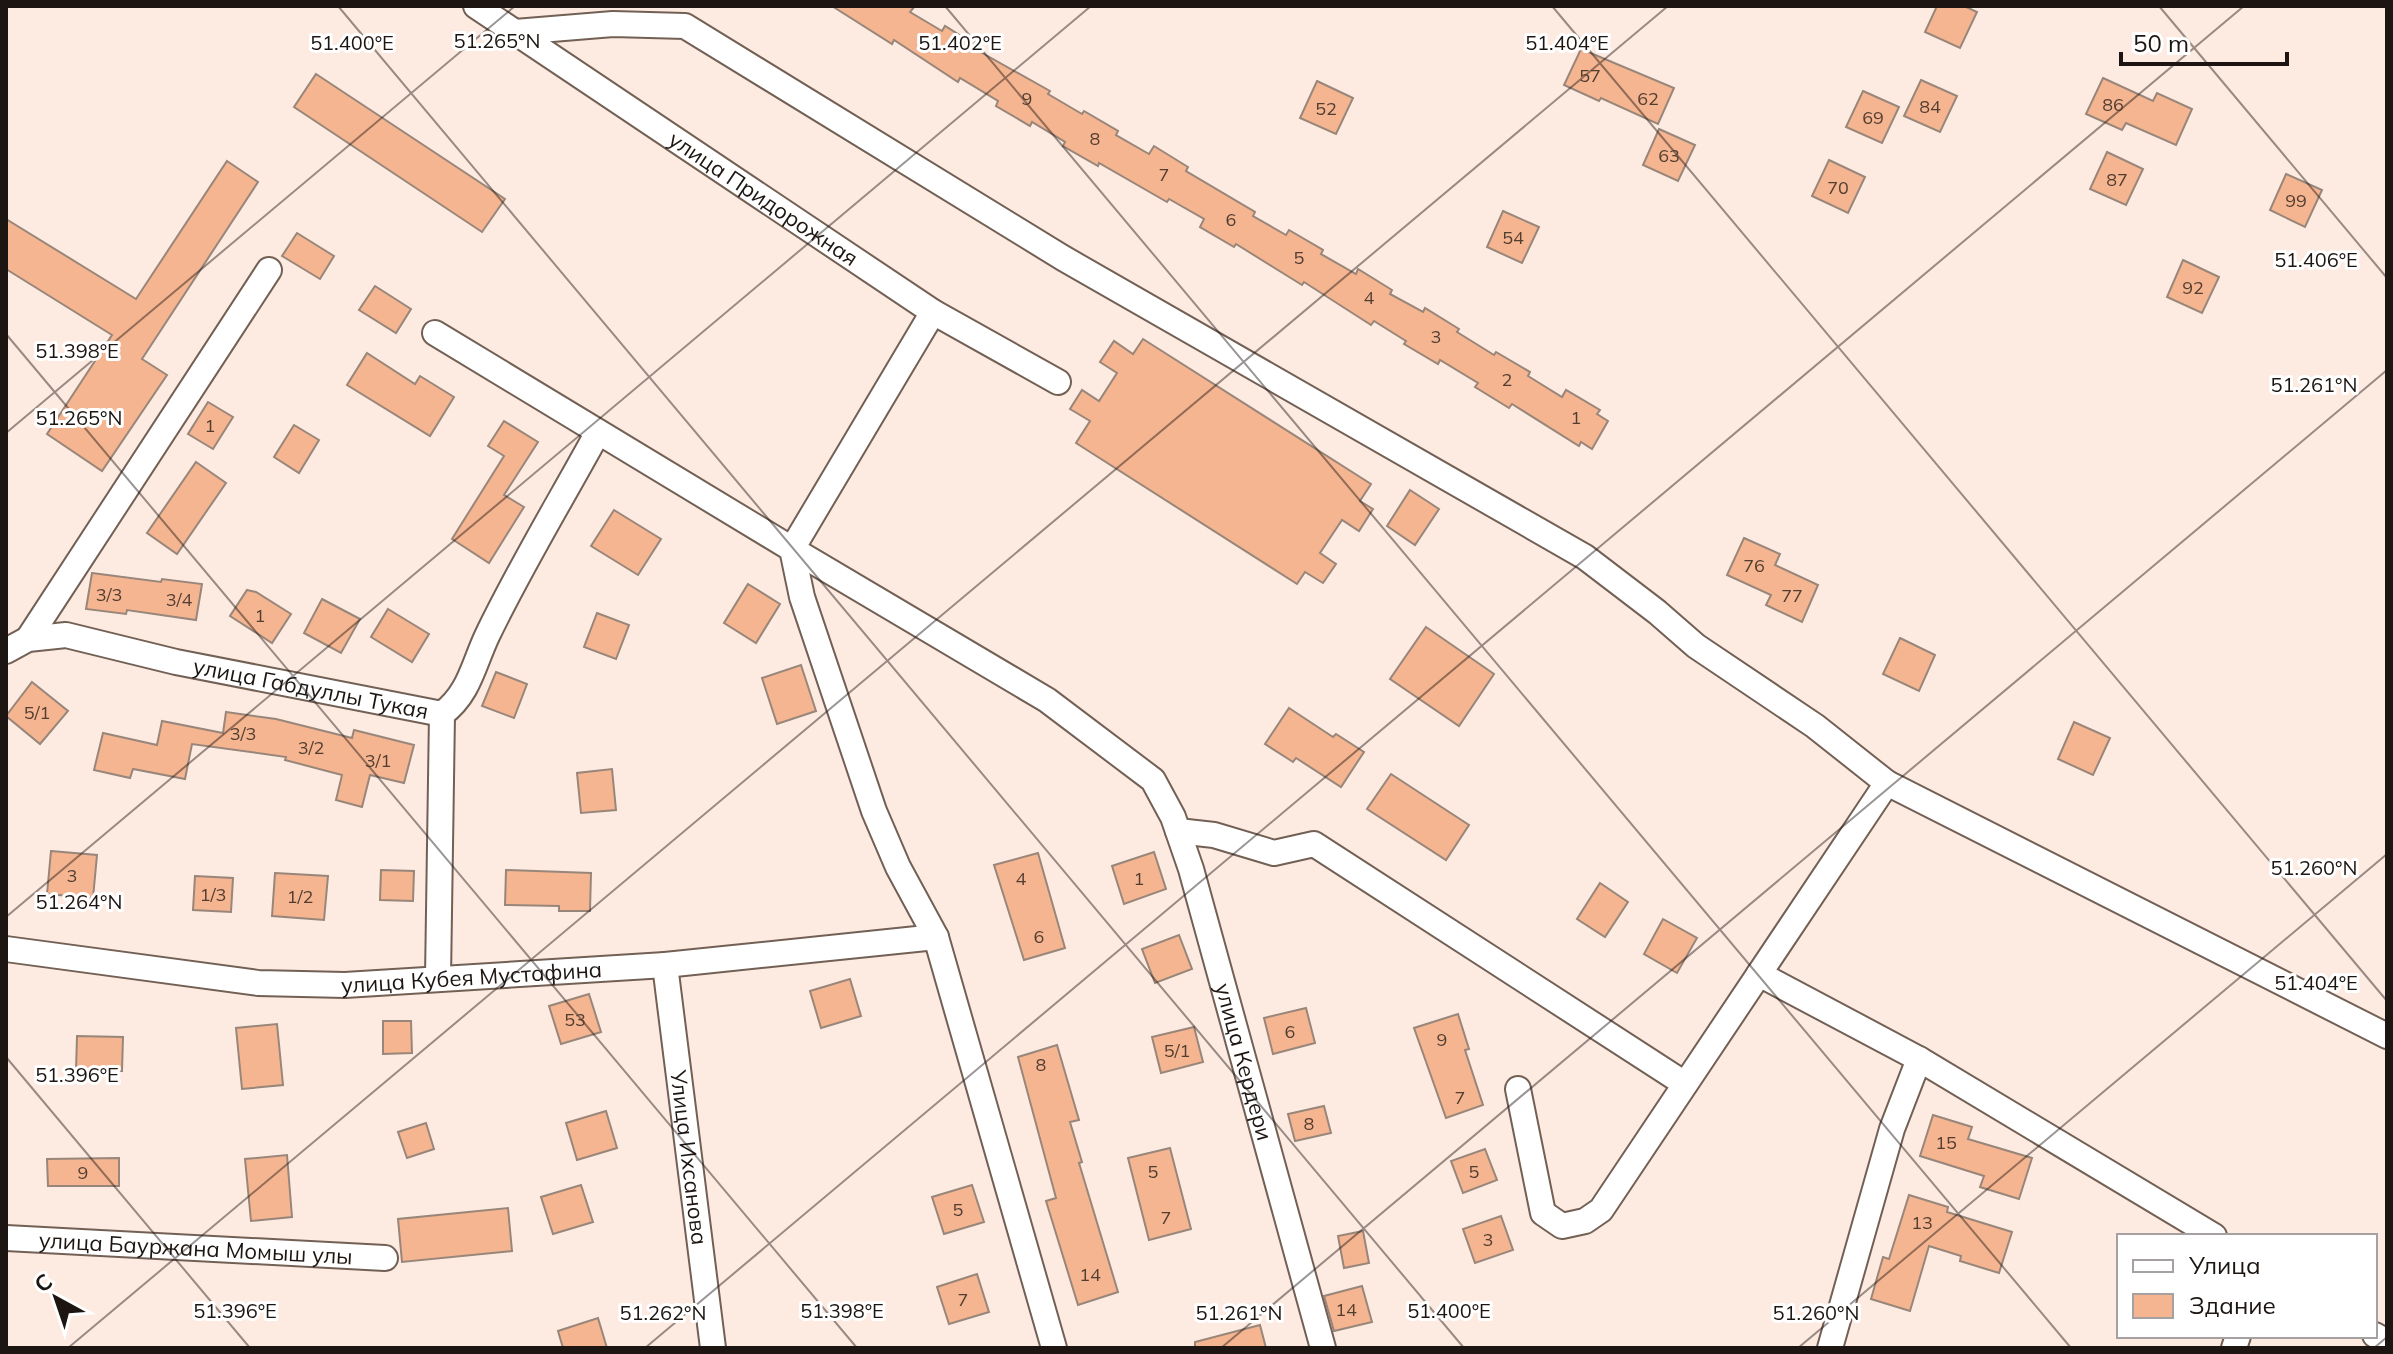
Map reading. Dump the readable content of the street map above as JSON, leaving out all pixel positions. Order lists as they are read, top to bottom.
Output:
{
  "streets": {
    "street": [
      "улица Придорожная",
      "улица Габдуллы Тукая",
      "улица Кубея Мустафина",
      "улица Кердери",
      "Улица Ихсанова",
      "улица Бауржана Момыш улы"
    ]
  },
  "crossings": [
    ["улица Кубея Мустафина", "Улица Ихсанова"]
  ],
  "house_numbers": [
    "57",
    "9",
    "62",
    "86",
    "84",
    "52",
    "69",
    "8",
    "63",
    "7",
    "87",
    "70",
    "99",
    "6",
    "54",
    "5",
    "92",
    "4",
    "3",
    "2",
    "1",
    "1",
    "76",
    "3/3",
    "77",
    "3/4",
    "1",
    "5/1",
    "3/3",
    "3/2",
    "3/1",
    "3",
    "4",
    "1",
    "1/3",
    "1/2",
    "6",
    "53",
    "6",
    "9",
    "5/1",
    "8",
    "7",
    "8",
    "15",
    "5",
    "5",
    "9",
    "5",
    "7",
    "13",
    "3",
    "14",
    "7",
    "14"
  ],
  "legend": ["Улица", "Здание"],
  "scale_bar": "50 m",
  "north": "top left",
  "coordinates": [
    "51.265°N",
    "51.400°E",
    "51.404°E",
    "51.402°E",
    "51.406°E",
    "51.398°E",
    "51.261°N",
    "51.260°N",
    "51.264°N",
    "51.396°E",
    "51.262°N"
  ]
}
